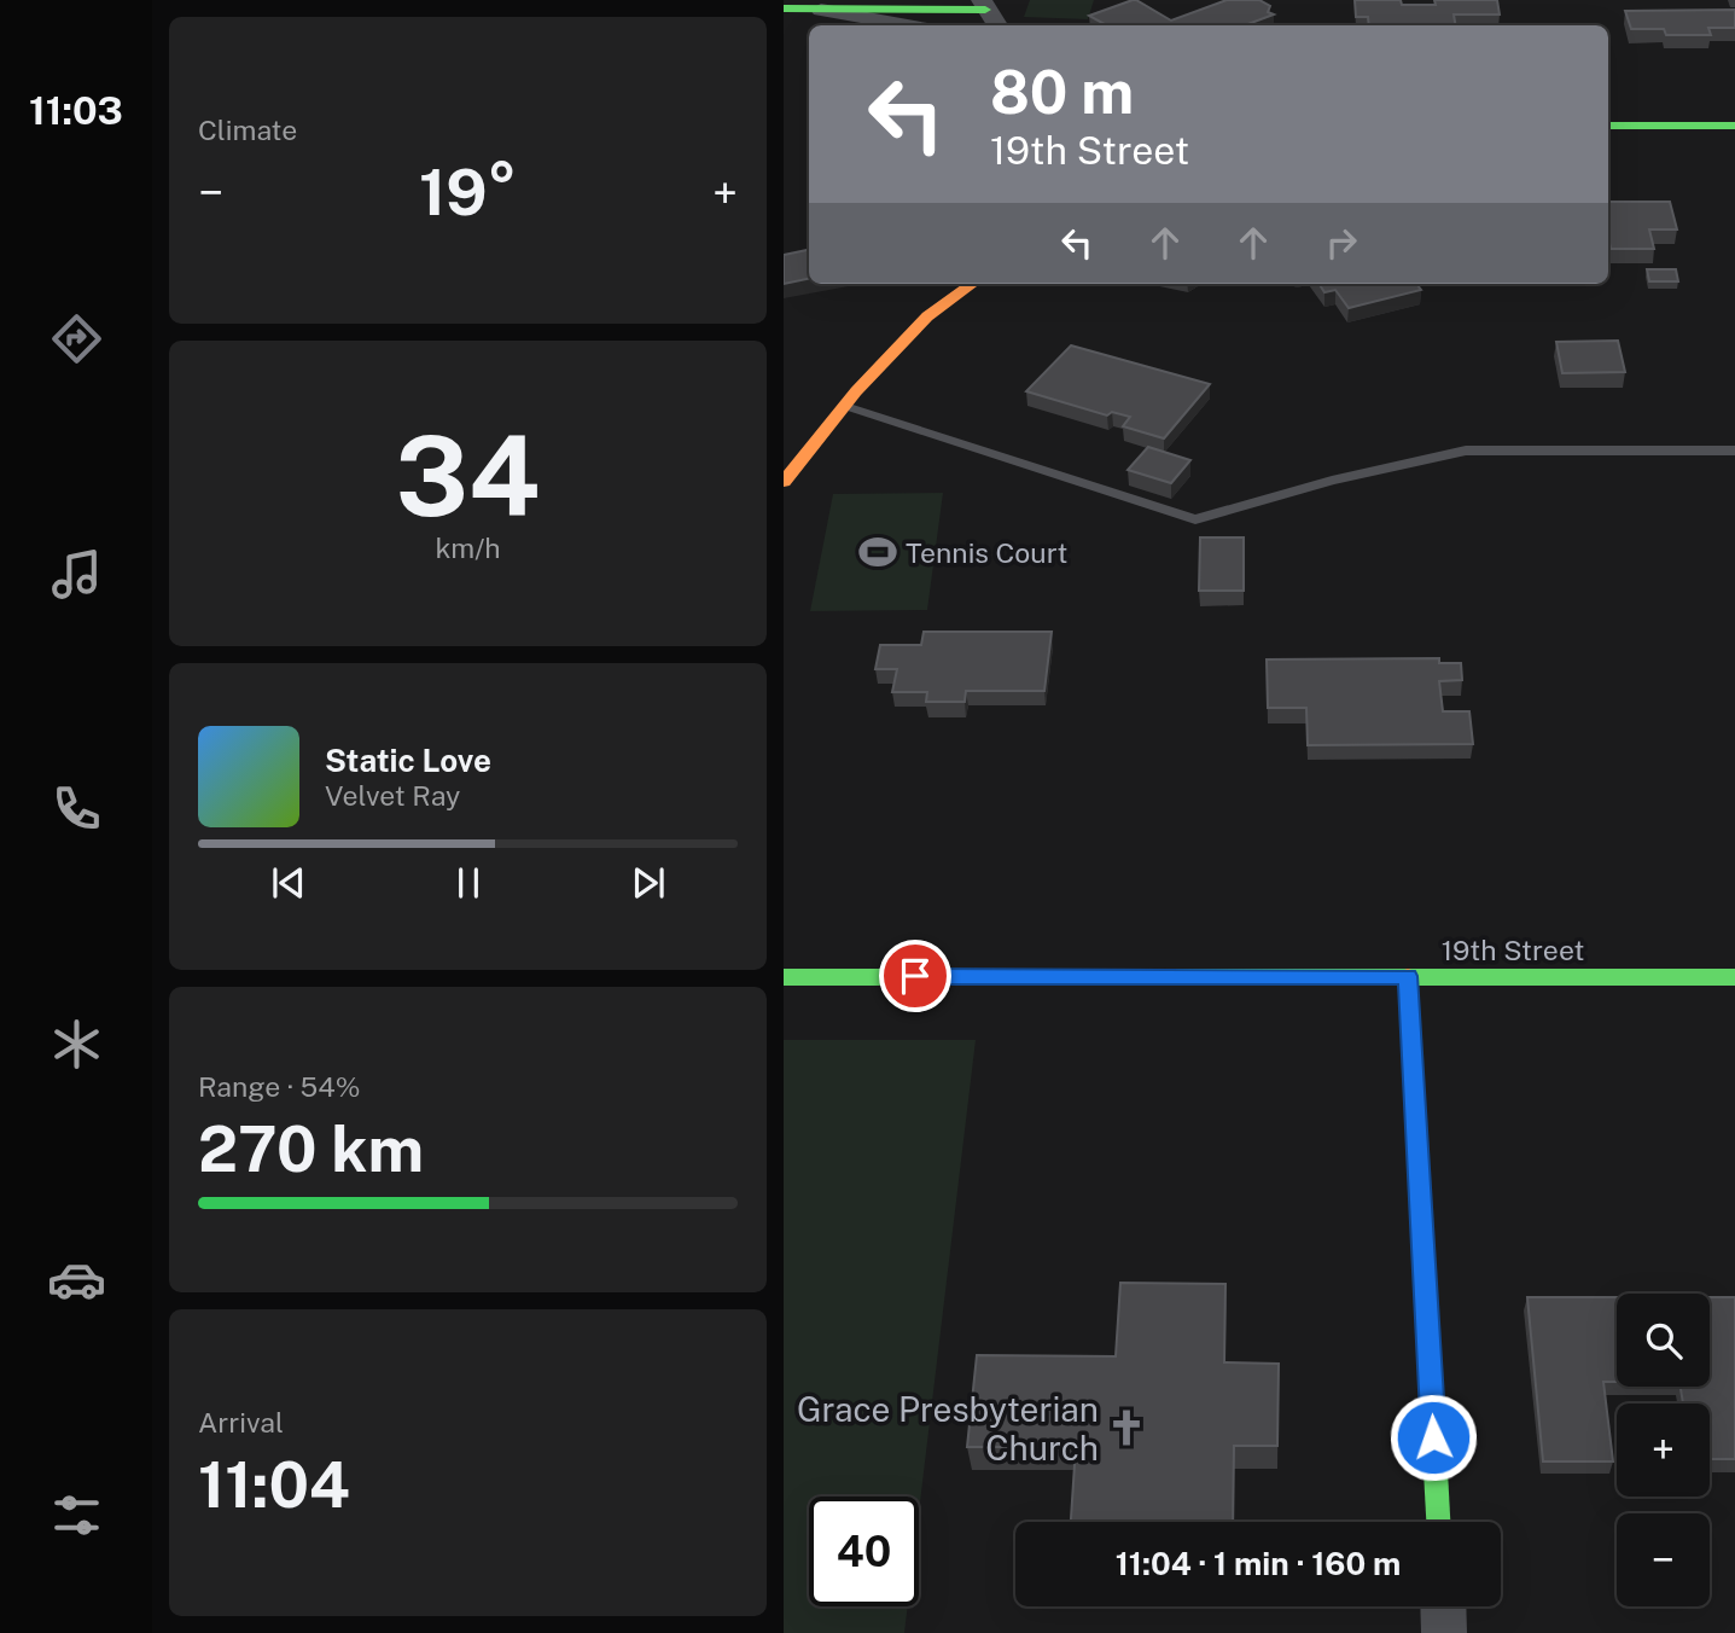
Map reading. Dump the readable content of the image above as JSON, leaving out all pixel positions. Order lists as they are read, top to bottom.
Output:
{
  "streets": {
    "street": ["19th Street"]
  },
  "places": {
    "sports": ["Tennis Court"],
    "church": ["Grace Presbyterian Church"]
  },
  "page": {
    "tabs": "11:03",
    "tile": [
      "Climate",
      ["34", "km/h"],
      ["Range · 54%", "270 km"],
      ["Arrival", "11:04"]
    ],
    "turn": ["80 m", "19th Street"],
    "heat": ["−", "19°", "+"],
    "song": ["Static Love", "Velvet Ray"],
    "map_buttons": ["+", "−"],
    "limit": "40",
    "trip": "11:04 · 1 min · 160 m"
  }
}
